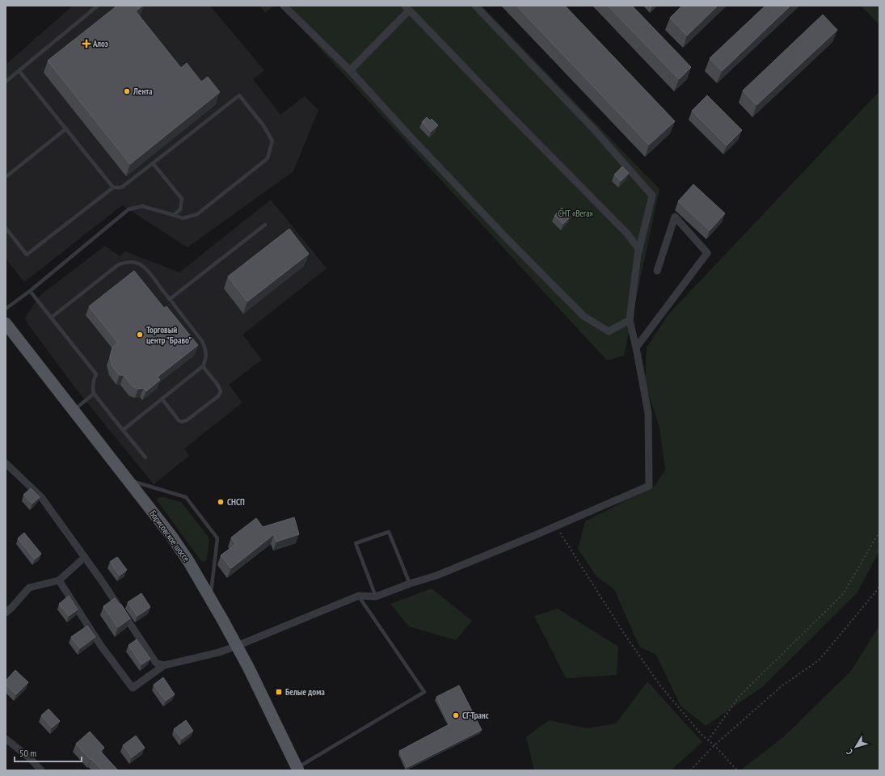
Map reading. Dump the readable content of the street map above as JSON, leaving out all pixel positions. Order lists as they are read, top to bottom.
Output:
{
  "streets": {
    "main road": ["Борисовское шоссе"]
  },
  "parks": ["СНТ «Вега»"],
  "places": {
    "health": ["Алоэ"],
    "other": [
      "Лента",
      "Торговый центр \"Браво\"",
      "СНСП",
      "СГ-Транс"
    ],
    "transit": ["Белые дома"]
  },
  "scale_bar": "50 m",
  "north": "bottom left"
}
